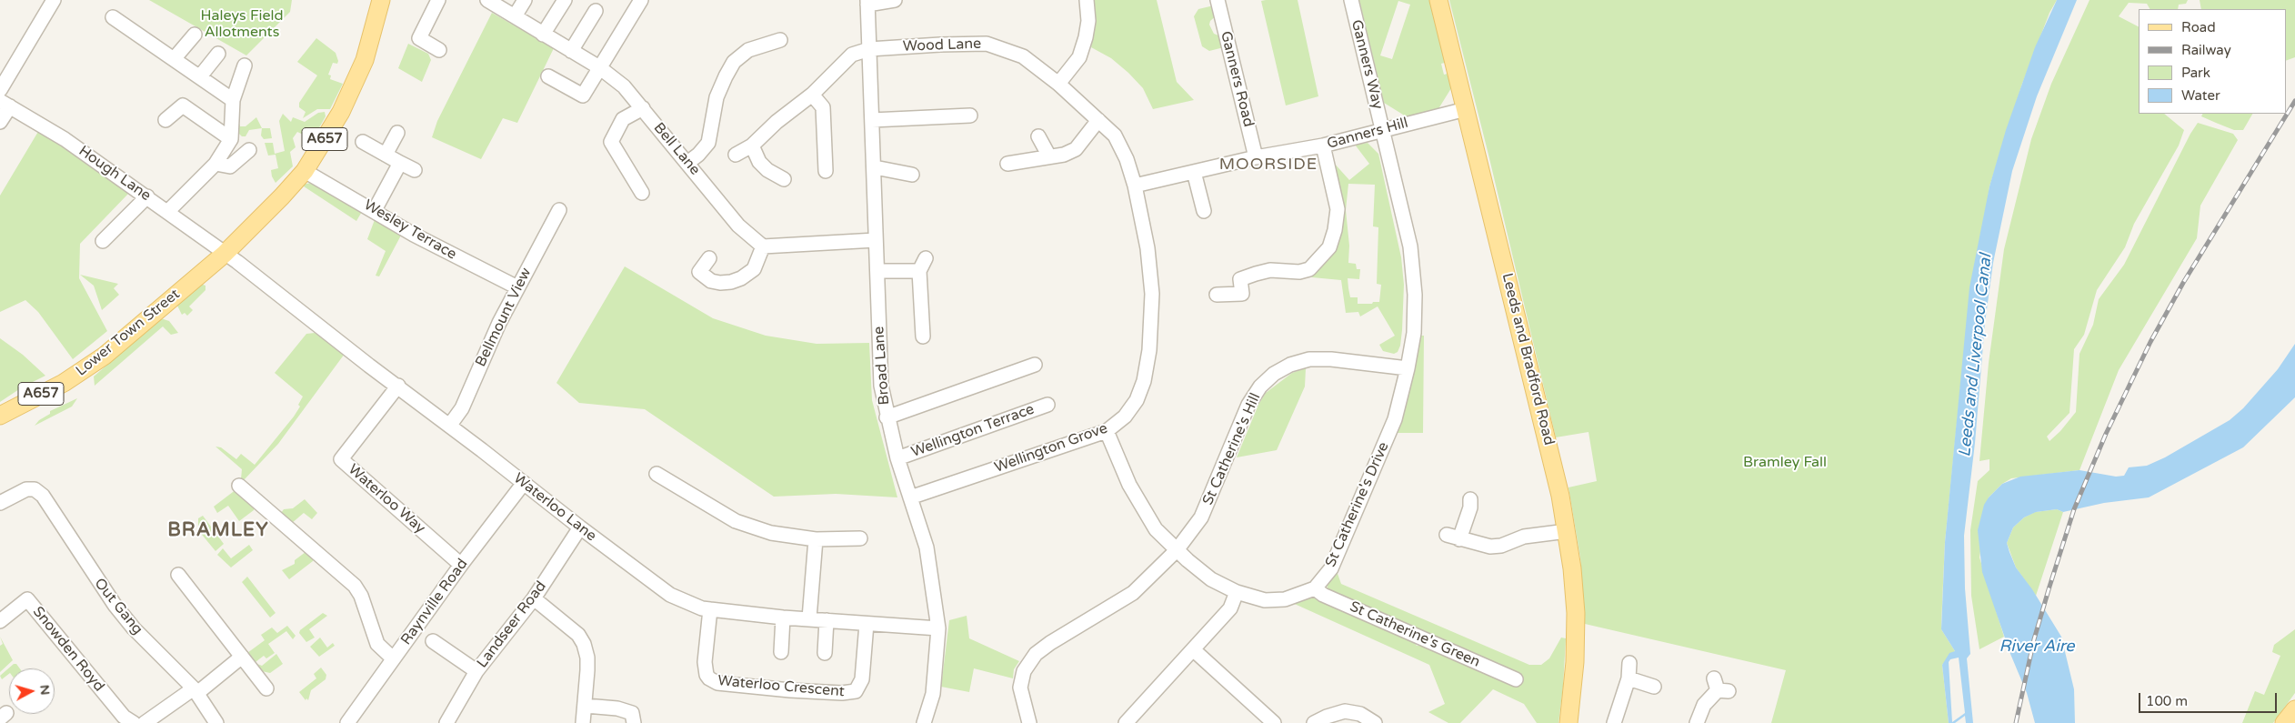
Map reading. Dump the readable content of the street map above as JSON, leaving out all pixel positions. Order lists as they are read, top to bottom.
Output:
{
  "streets": {
    "main road": ["A657", "Lower Town Street", "Leeds and Bradford Road"],
    "street": [
      "Wood Lane",
      "Ganners Way",
      "Ganners Road",
      "Ganners Hill",
      "Bell Lane",
      "Hough Lane",
      "Wesley Terrace",
      "Bellmount View",
      "Broad Lane",
      "Wellington Terrace",
      "Wellington Grove",
      "St Catherine's Hill",
      "Waterloo Way",
      "St Catherine's Drive",
      "Waterloo Lane",
      "Raynville Road",
      "Out Gang",
      "Landseer Road",
      "St Catherine's Green",
      "Snowden Royd",
      "Waterloo Crescent"
    ]
  },
  "crossings": [
    ["Wood Lane", "Broad Lane"],
    ["Wood Lane", "Wellington Grove"],
    ["Ganners Way", "Ganners Hill"],
    ["Ganners Way", "St Catherine's Drive"],
    ["Ganners Road", "Ganners Hill"],
    ["Ganners Hill", "Leeds and Bradford Road"],
    ["Ganners Hill", "Wellington Grove"],
    ["Ganners Hill", "St Catherine's Drive"],
    ["A657", "Hough Lane"],
    ["A657", "Wesley Terrace"],
    ["A657", "Lower Town Street"],
    ["A657", "Waterloo Lane"],
    ["Hough Lane", "Lower Town Street"],
    ["Hough Lane", "Waterloo Lane"],
    ["Wesley Terrace", "Bellmount View"],
    ["Bellmount View", "Waterloo Lane"],
    ["Lower Town Street", "Waterloo Lane"],
    ["Broad Lane", "Wellington Terrace"],
    ["Broad Lane", "Wellington Grove"],
    ["Broad Lane", "Waterloo Lane"],
    ["St Catherine's Hill", "St Catherine's Drive"],
    ["Waterloo Way", "Waterloo Lane"],
    ["Waterloo Way", "Raynville Road"],
    ["St Catherine's Drive", "St Catherine's Green"],
    ["Waterloo Lane", "Raynville Road"],
    ["Waterloo Lane", "Landseer Road"],
    ["Waterloo Lane", "Waterloo Crescent"]
  ],
  "districts": ["MOORSIDE", "BRAMLEY"],
  "water": ["Leeds and Liverpool Canal", "River Aire"],
  "parks": ["Haleys Field Allotments", "Bramley Fall"],
  "legend": [
    "Road",
    "Railway",
    "Park",
    "Water"
  ],
  "scale_bar": "100 m",
  "north": "right"
}
